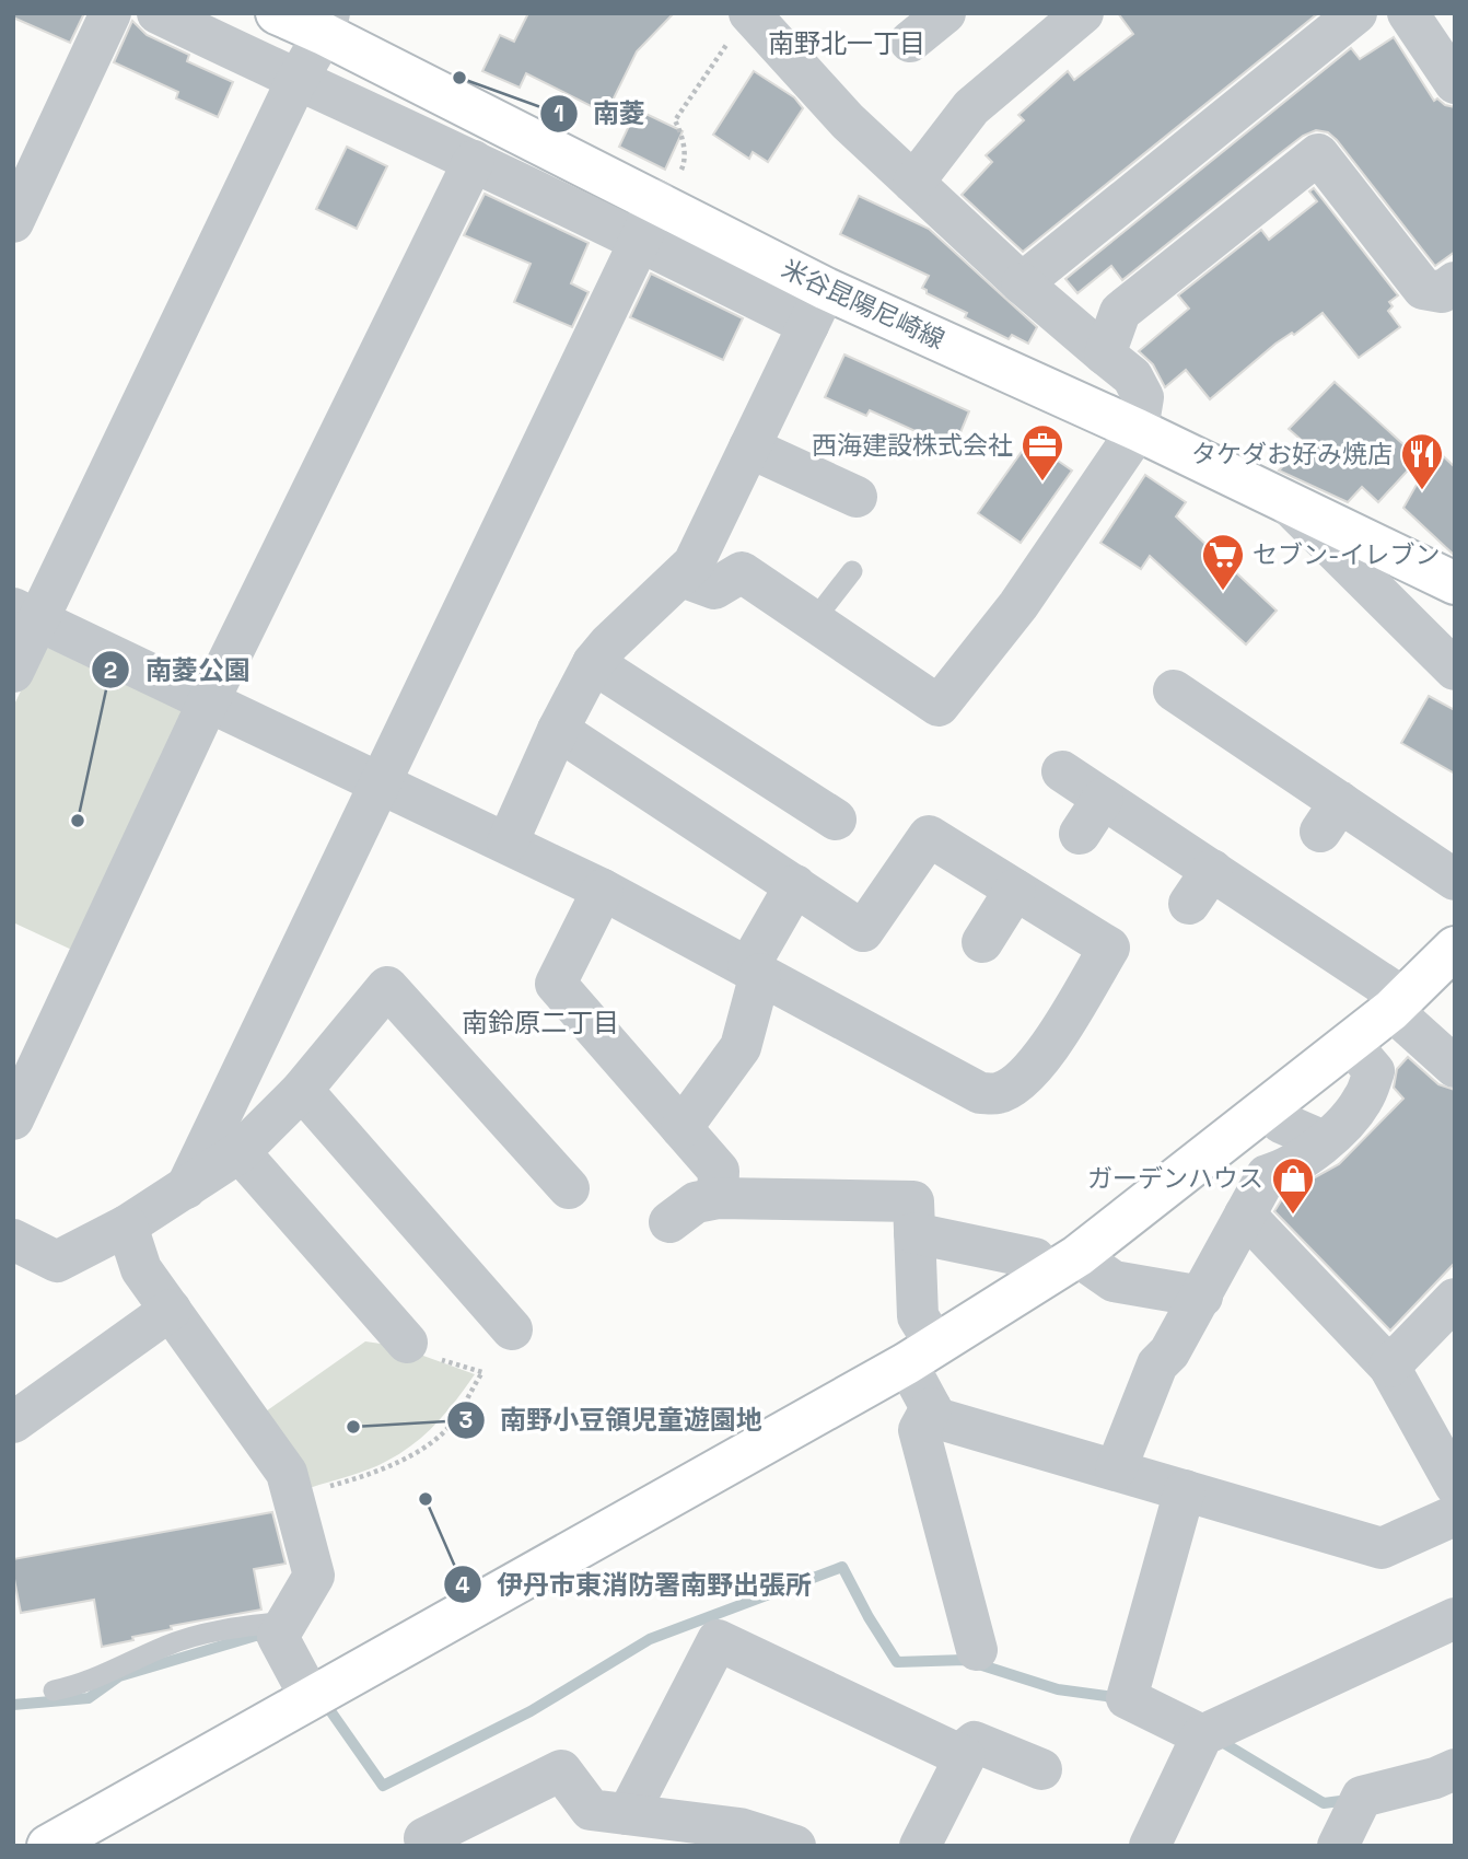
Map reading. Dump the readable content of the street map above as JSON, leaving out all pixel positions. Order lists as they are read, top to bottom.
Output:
{
  "streets": {
    "street": ["米谷昆陽尼崎線"]
  },
  "districts": ["南野北一丁目", "南鈴原二丁目"],
  "places": {
    "other": [
      "南菱",
      "南菱公園",
      "南野小豆領児童遊園地",
      "伊丹市東消防署南野出張所"
    ],
    "office": ["西海建設株式会社"],
    "restaurant": ["タケダお好み焼店"],
    "supermarket": ["セブン-イレブン"],
    "shop": ["ガーデンハウス"]
  }
}
